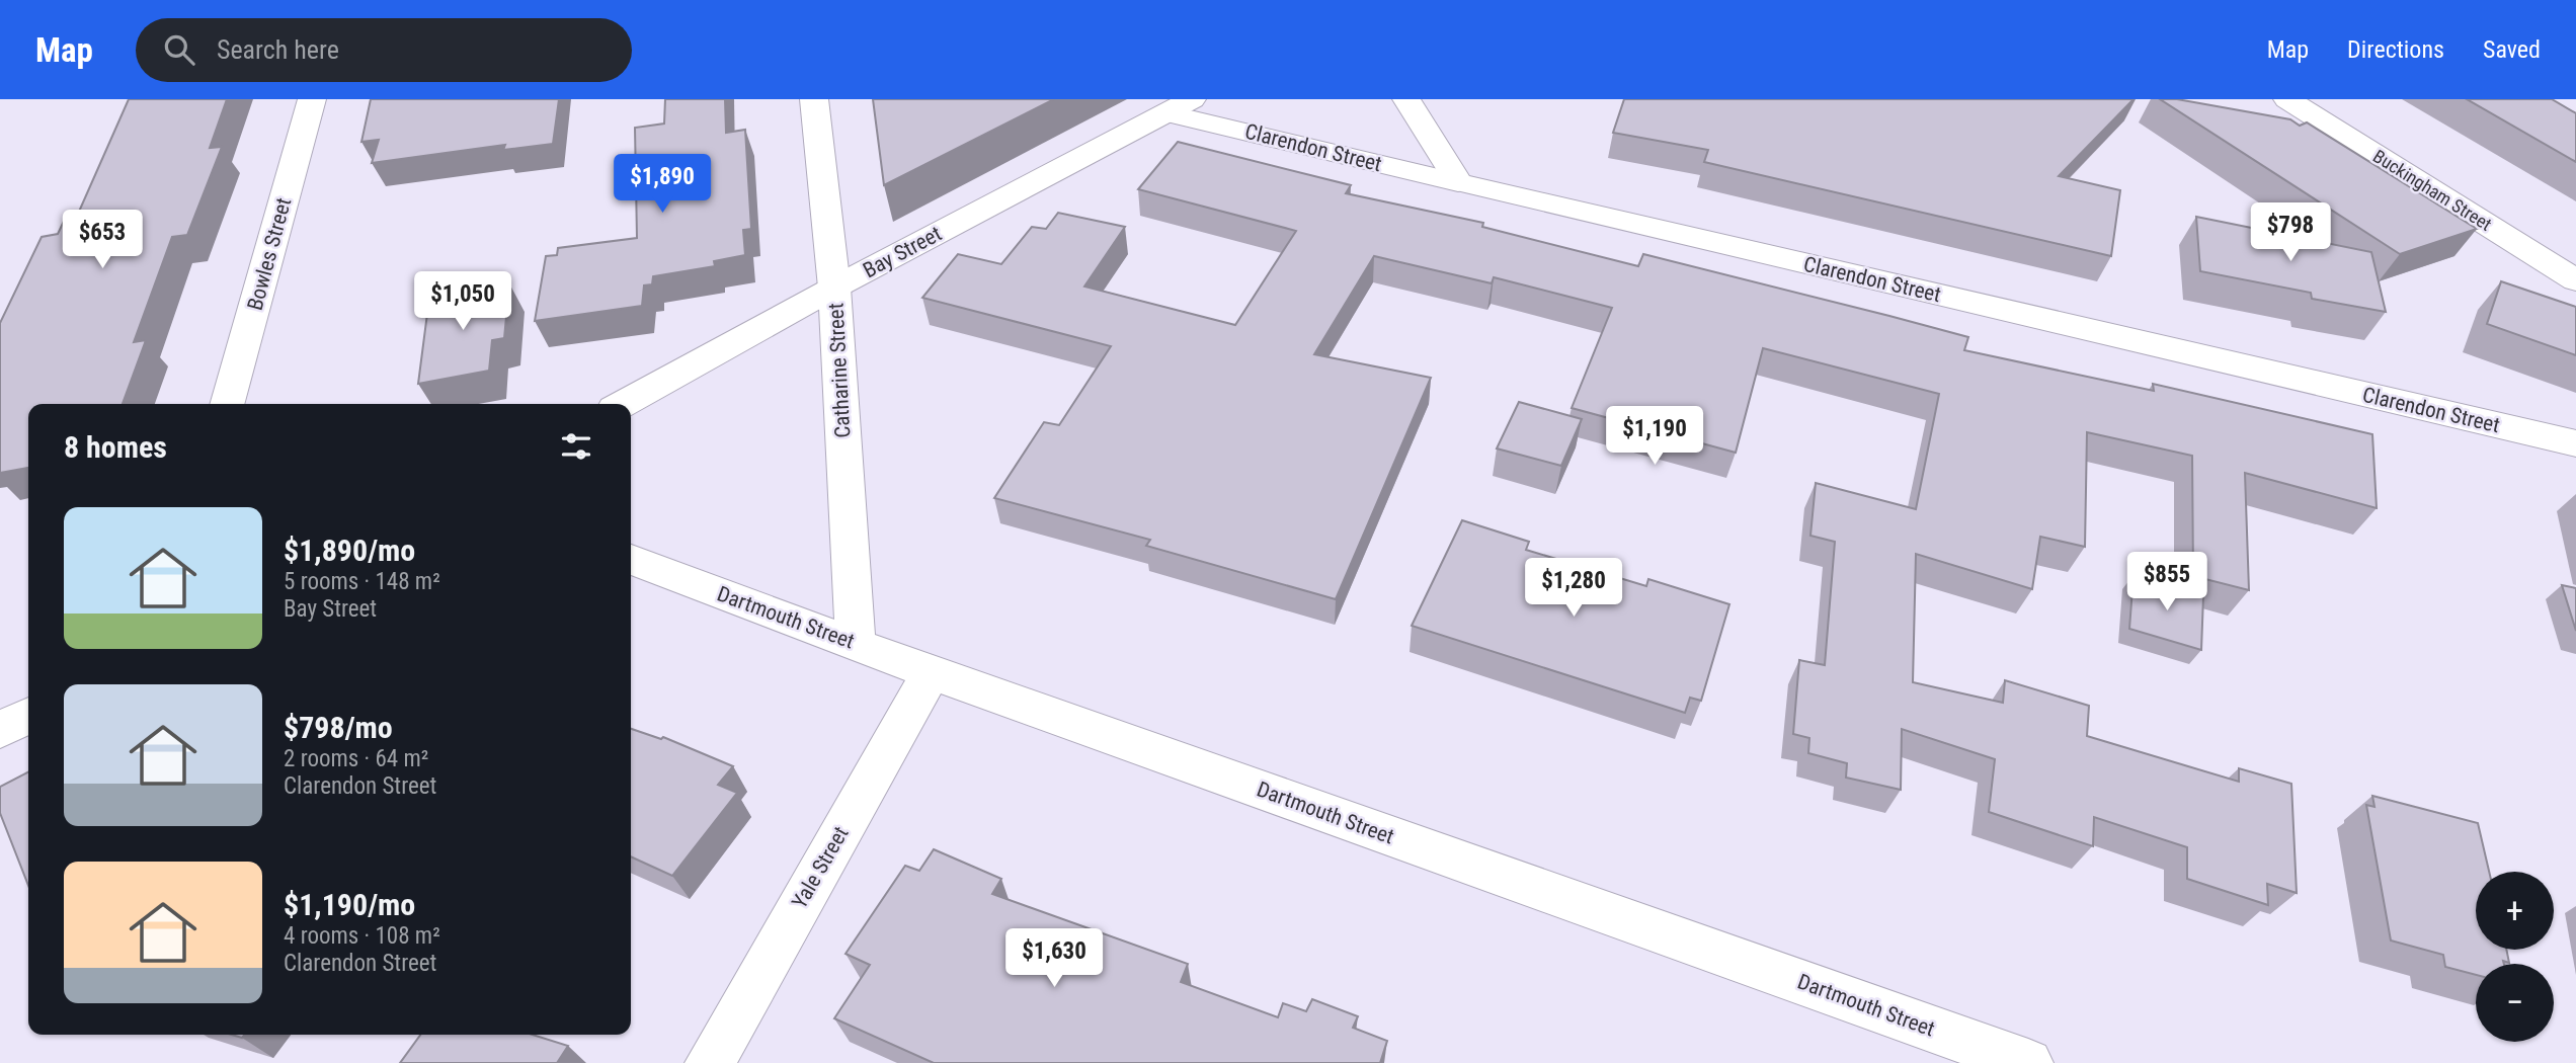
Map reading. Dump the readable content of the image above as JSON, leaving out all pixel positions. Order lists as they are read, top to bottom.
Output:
{
  "streets": {
    "street": [
      "Clarendon Street",
      "Buckingham Street",
      "Bay Street",
      "Bowles Street",
      "Catharine Street",
      "Dartmouth Street",
      "Yale Street"
    ]
  },
  "crossings": [
    ["Clarendon Street", "Bay Street"],
    ["Bay Street", "Catharine Street"],
    ["Catharine Street", "Dartmouth Street"],
    ["Dartmouth Street", "Yale Street"]
  ],
  "page": {
    "header": "Map",
    "search": "Search here",
    "nav": ["Map", "Directions", "Saved"],
    "price": [
      "$1,890",
      "$798",
      "$653",
      "$1,050",
      "$1,190",
      "$855",
      "$1,280",
      "$1,630"
    ],
    "heading": "8 homes",
    "list": [
      {
        "name": "$1,890/mo",
        "note": "5 rooms · 148 m² · Bay Street"
      },
      {
        "name": "$798/mo",
        "note": "2 rooms · 64 m² · Clarendon Street"
      },
      {
        "name": "$1,190/mo",
        "note": "4 rooms · 108 m² · Clarendon Street"
      }
    ],
    "map_buttons": ["+", "−"]
  }
}
